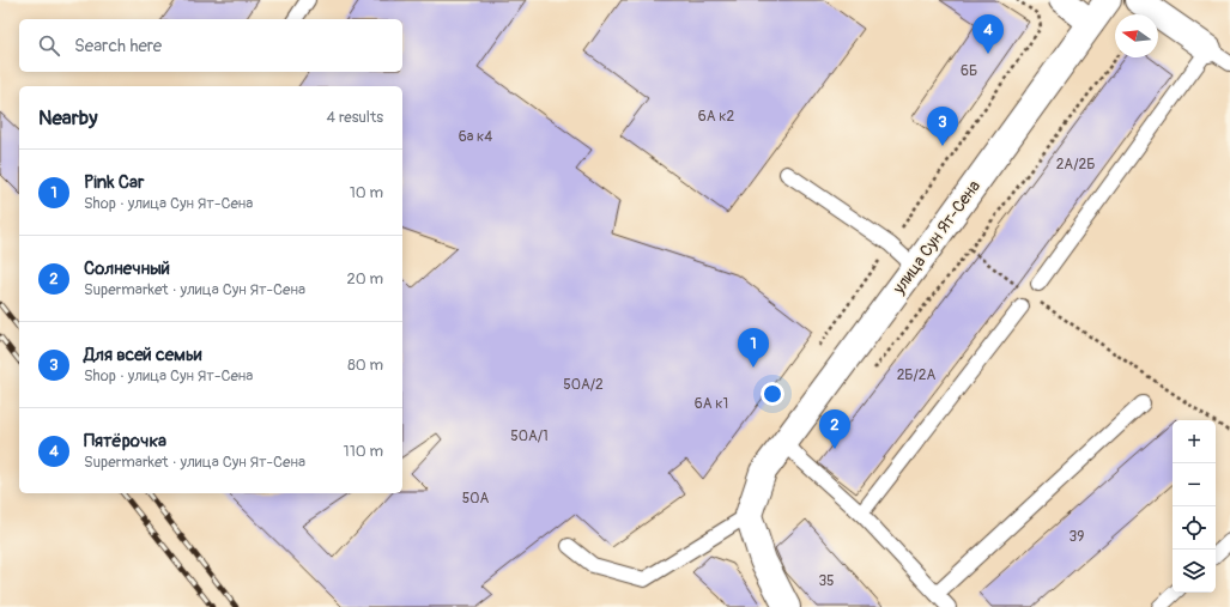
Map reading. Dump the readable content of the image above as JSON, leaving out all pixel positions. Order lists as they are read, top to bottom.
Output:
{
  "streets": {
    "main road": ["улица Сун Ят-Сена"]
  },
  "house_numbers": [
    "6Б",
    "6А к2",
    "6а к4",
    "2А/2Б",
    "2Б/2А",
    "50А/2",
    "6А к1",
    "50А/1",
    "50А",
    "39",
    "35"
  ],
  "north": "left",
  "page": {
    "pins": [
      "4",
      "3",
      "1",
      "2"
    ],
    "search": "Search here",
    "heading": ["Nearby", "4 results"],
    "list": [
      {
        "mark": "1",
        "name": "Pink Car",
        "note": "Shop · улица Сун Ят-Сена",
        "value": "10 m"
      },
      {
        "mark": "2",
        "name": "Солнечный",
        "note": "Supermarket · улица Сун Ят-Сена",
        "value": "20 m"
      },
      {
        "mark": "3",
        "name": "Для всей семьи",
        "note": "Shop · улица Сун Ят-Сена",
        "value": "80 m"
      },
      {
        "mark": "4",
        "name": "Пятёрочка",
        "note": "Supermarket · улица Сун Ят-Сена",
        "value": "110 m"
      }
    ],
    "map_buttons": ["+", "−"]
  }
}
